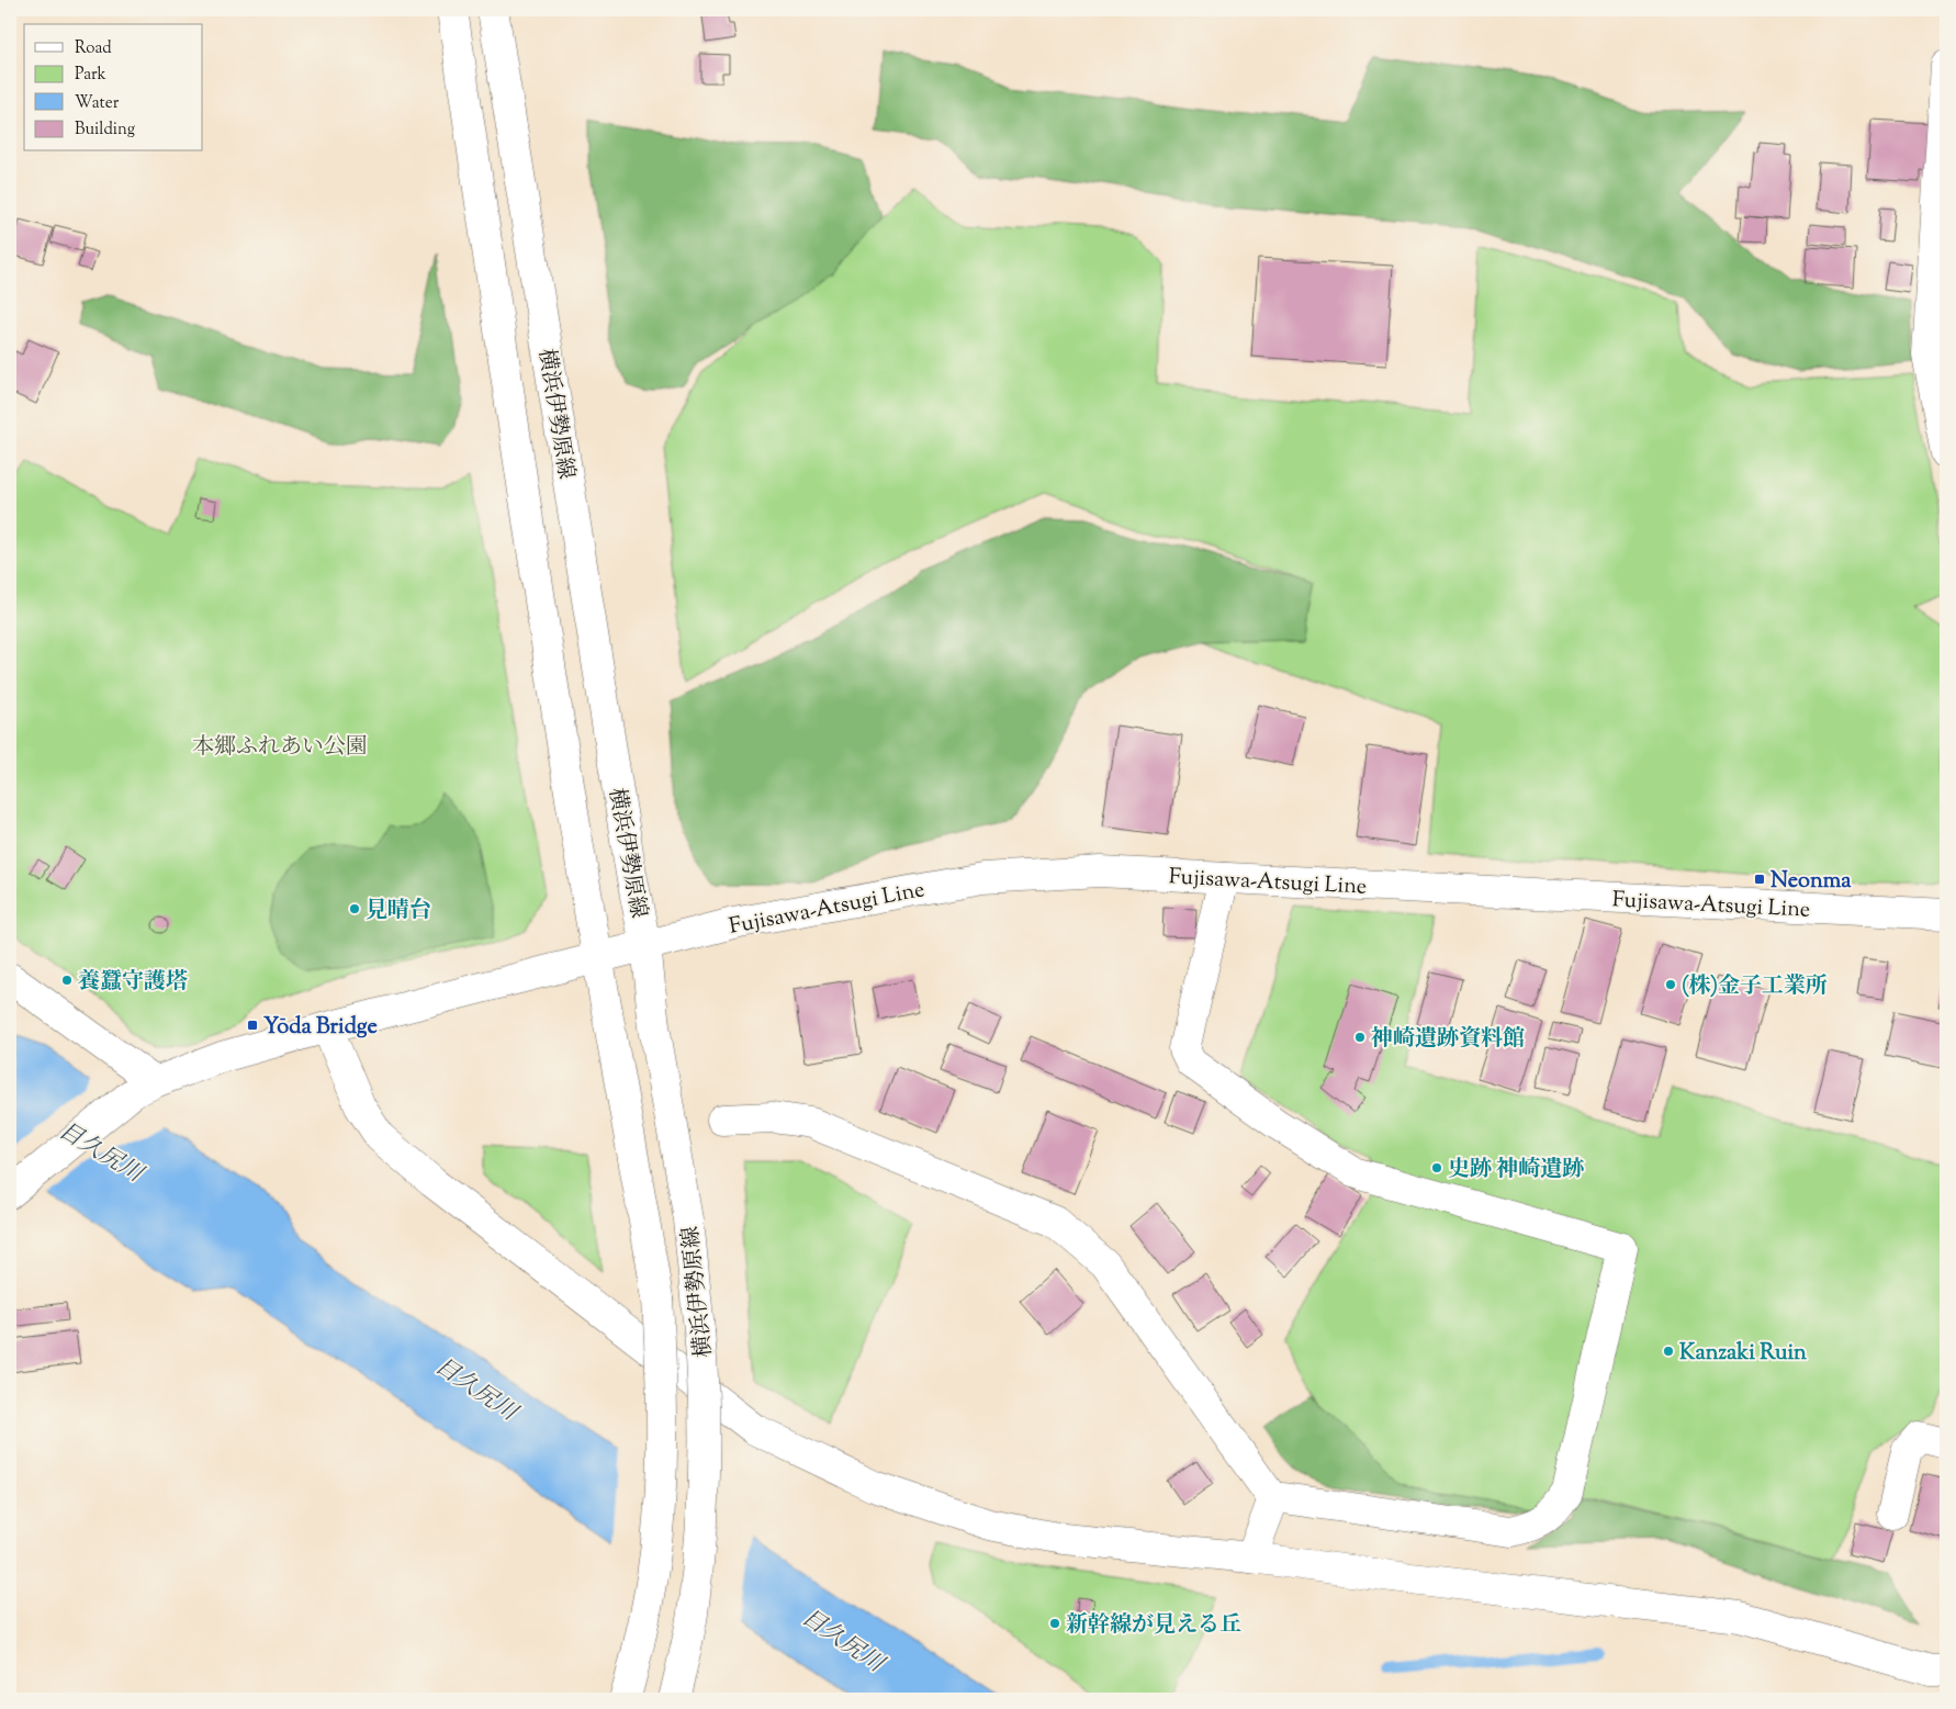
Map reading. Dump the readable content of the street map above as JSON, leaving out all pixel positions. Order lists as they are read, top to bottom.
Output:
{
  "streets": {
    "main road": ["横浜伊勢原線", "Fujisawa-Atsugi Line"]
  },
  "crossings": [
    ["横浜伊勢原線", "Fujisawa-Atsugi Line"]
  ],
  "water": ["目久尻川"],
  "parks": ["本郷ふれあい公園"],
  "places": {
    "transit": ["Neonma", "Yōda Bridge"],
    "other": [
      "見晴台",
      "養蠶守護塔",
      "(株)金子工業所",
      "神崎遺跡資料館",
      "史跡 神崎遺跡",
      "Kanzaki Ruin",
      "新幹線が見える丘"
    ]
  },
  "legend": [
    "Road",
    "Park",
    "Water",
    "Building"
  ]
}
